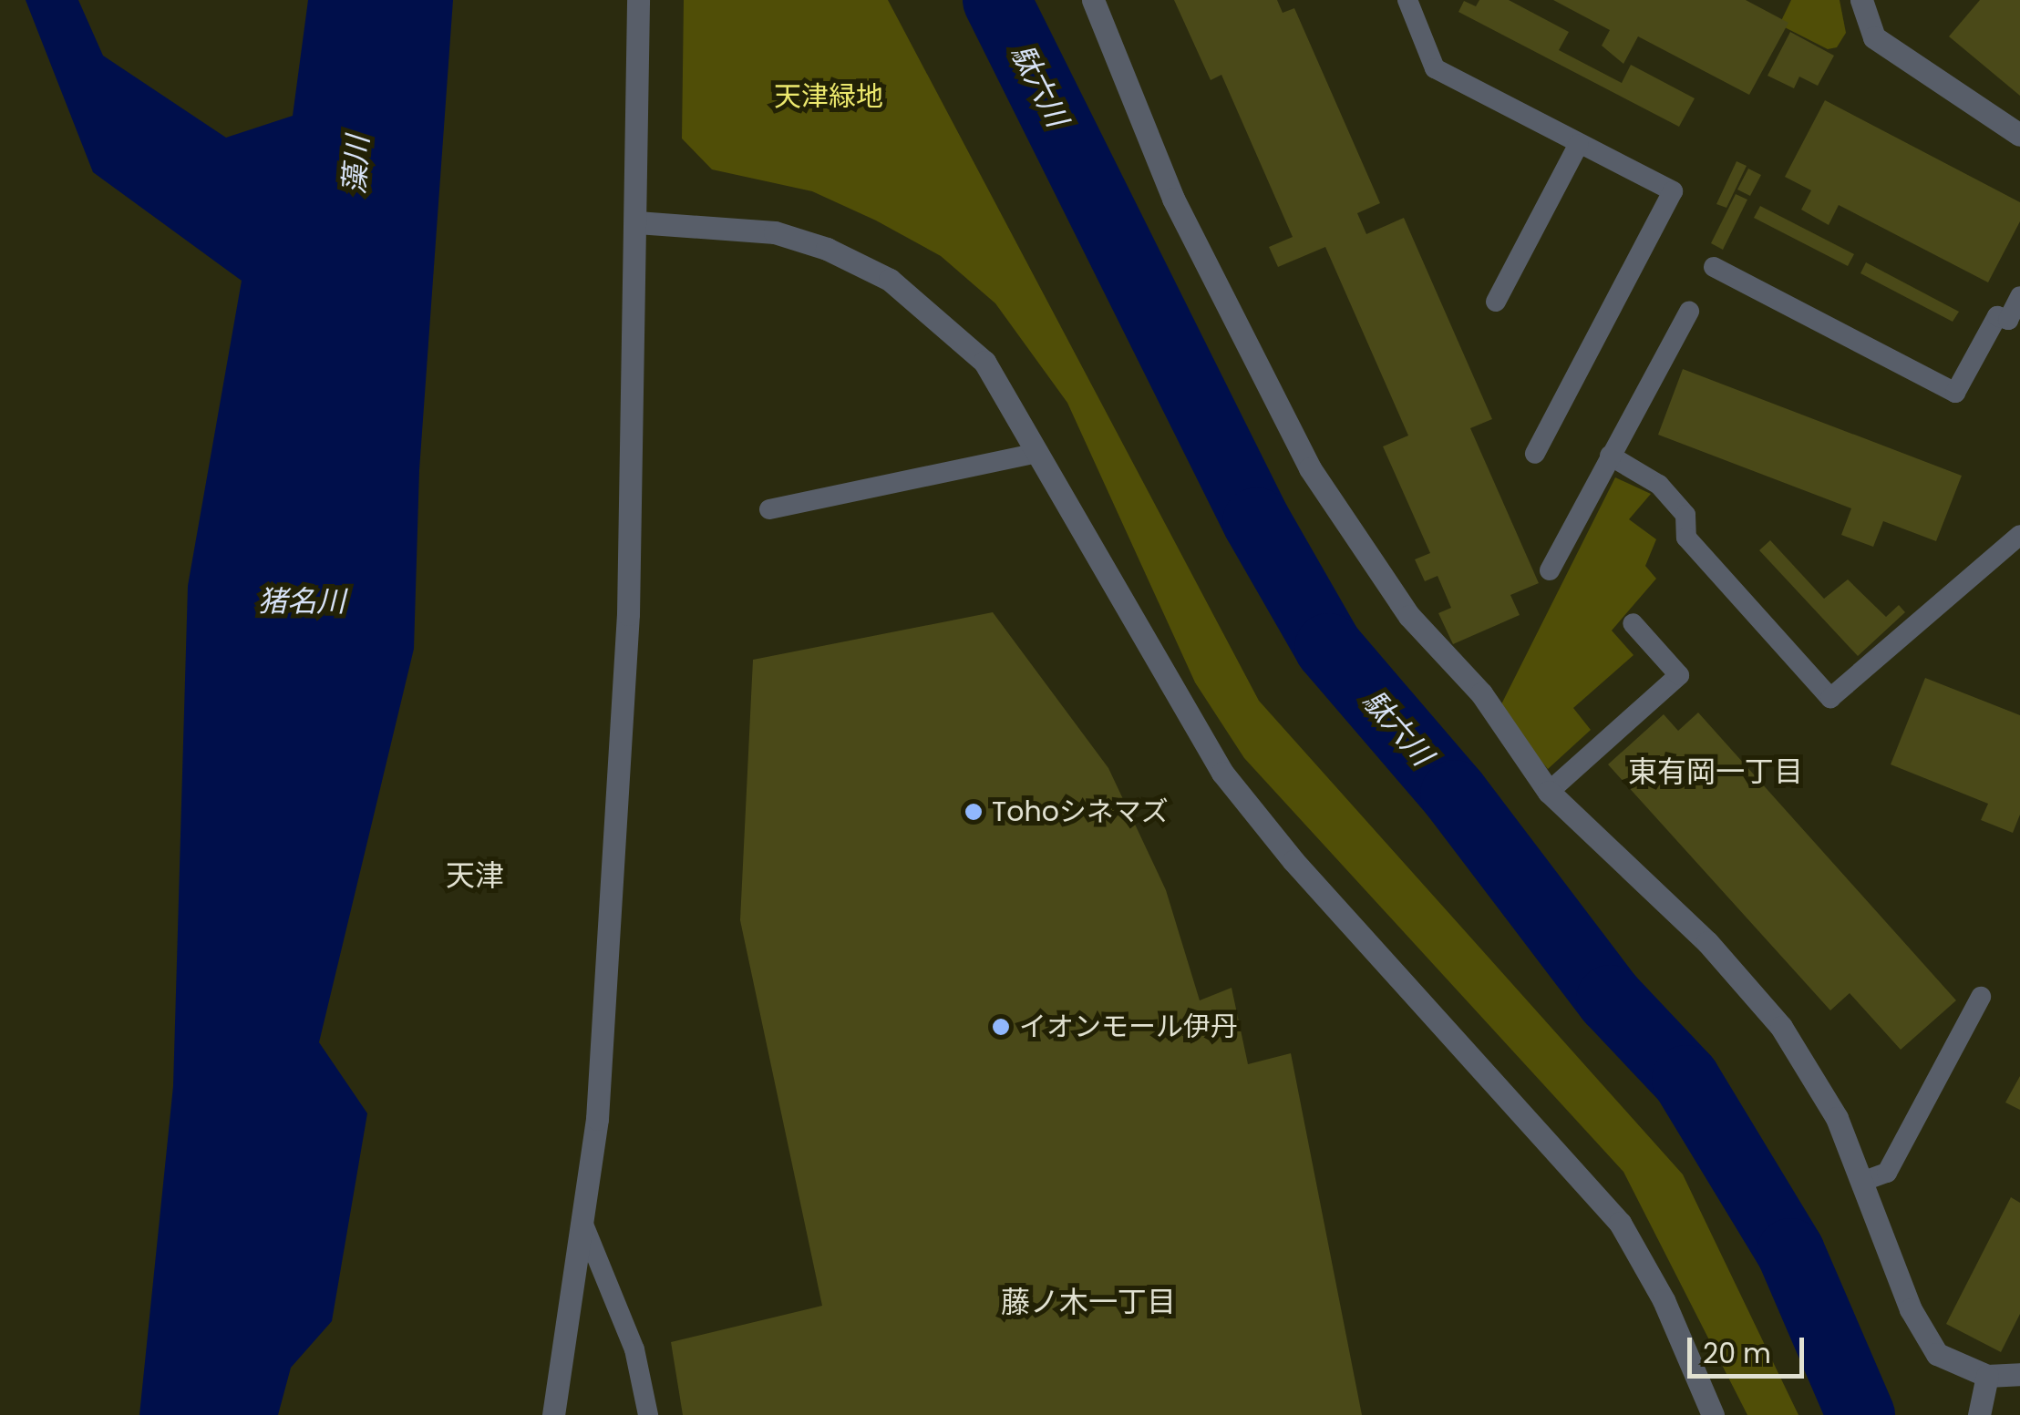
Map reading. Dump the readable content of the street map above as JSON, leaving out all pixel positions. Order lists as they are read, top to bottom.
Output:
{
  "districts": ["東有岡一丁目", "天津", "藤ノ木一丁目"],
  "water": ["駄六川", "藻川", "猪名川"],
  "parks": ["天津緑地"],
  "places": ["Tohoシネマズ", "イオンモール伊丹"],
  "scale_bar": "20 m"
}
